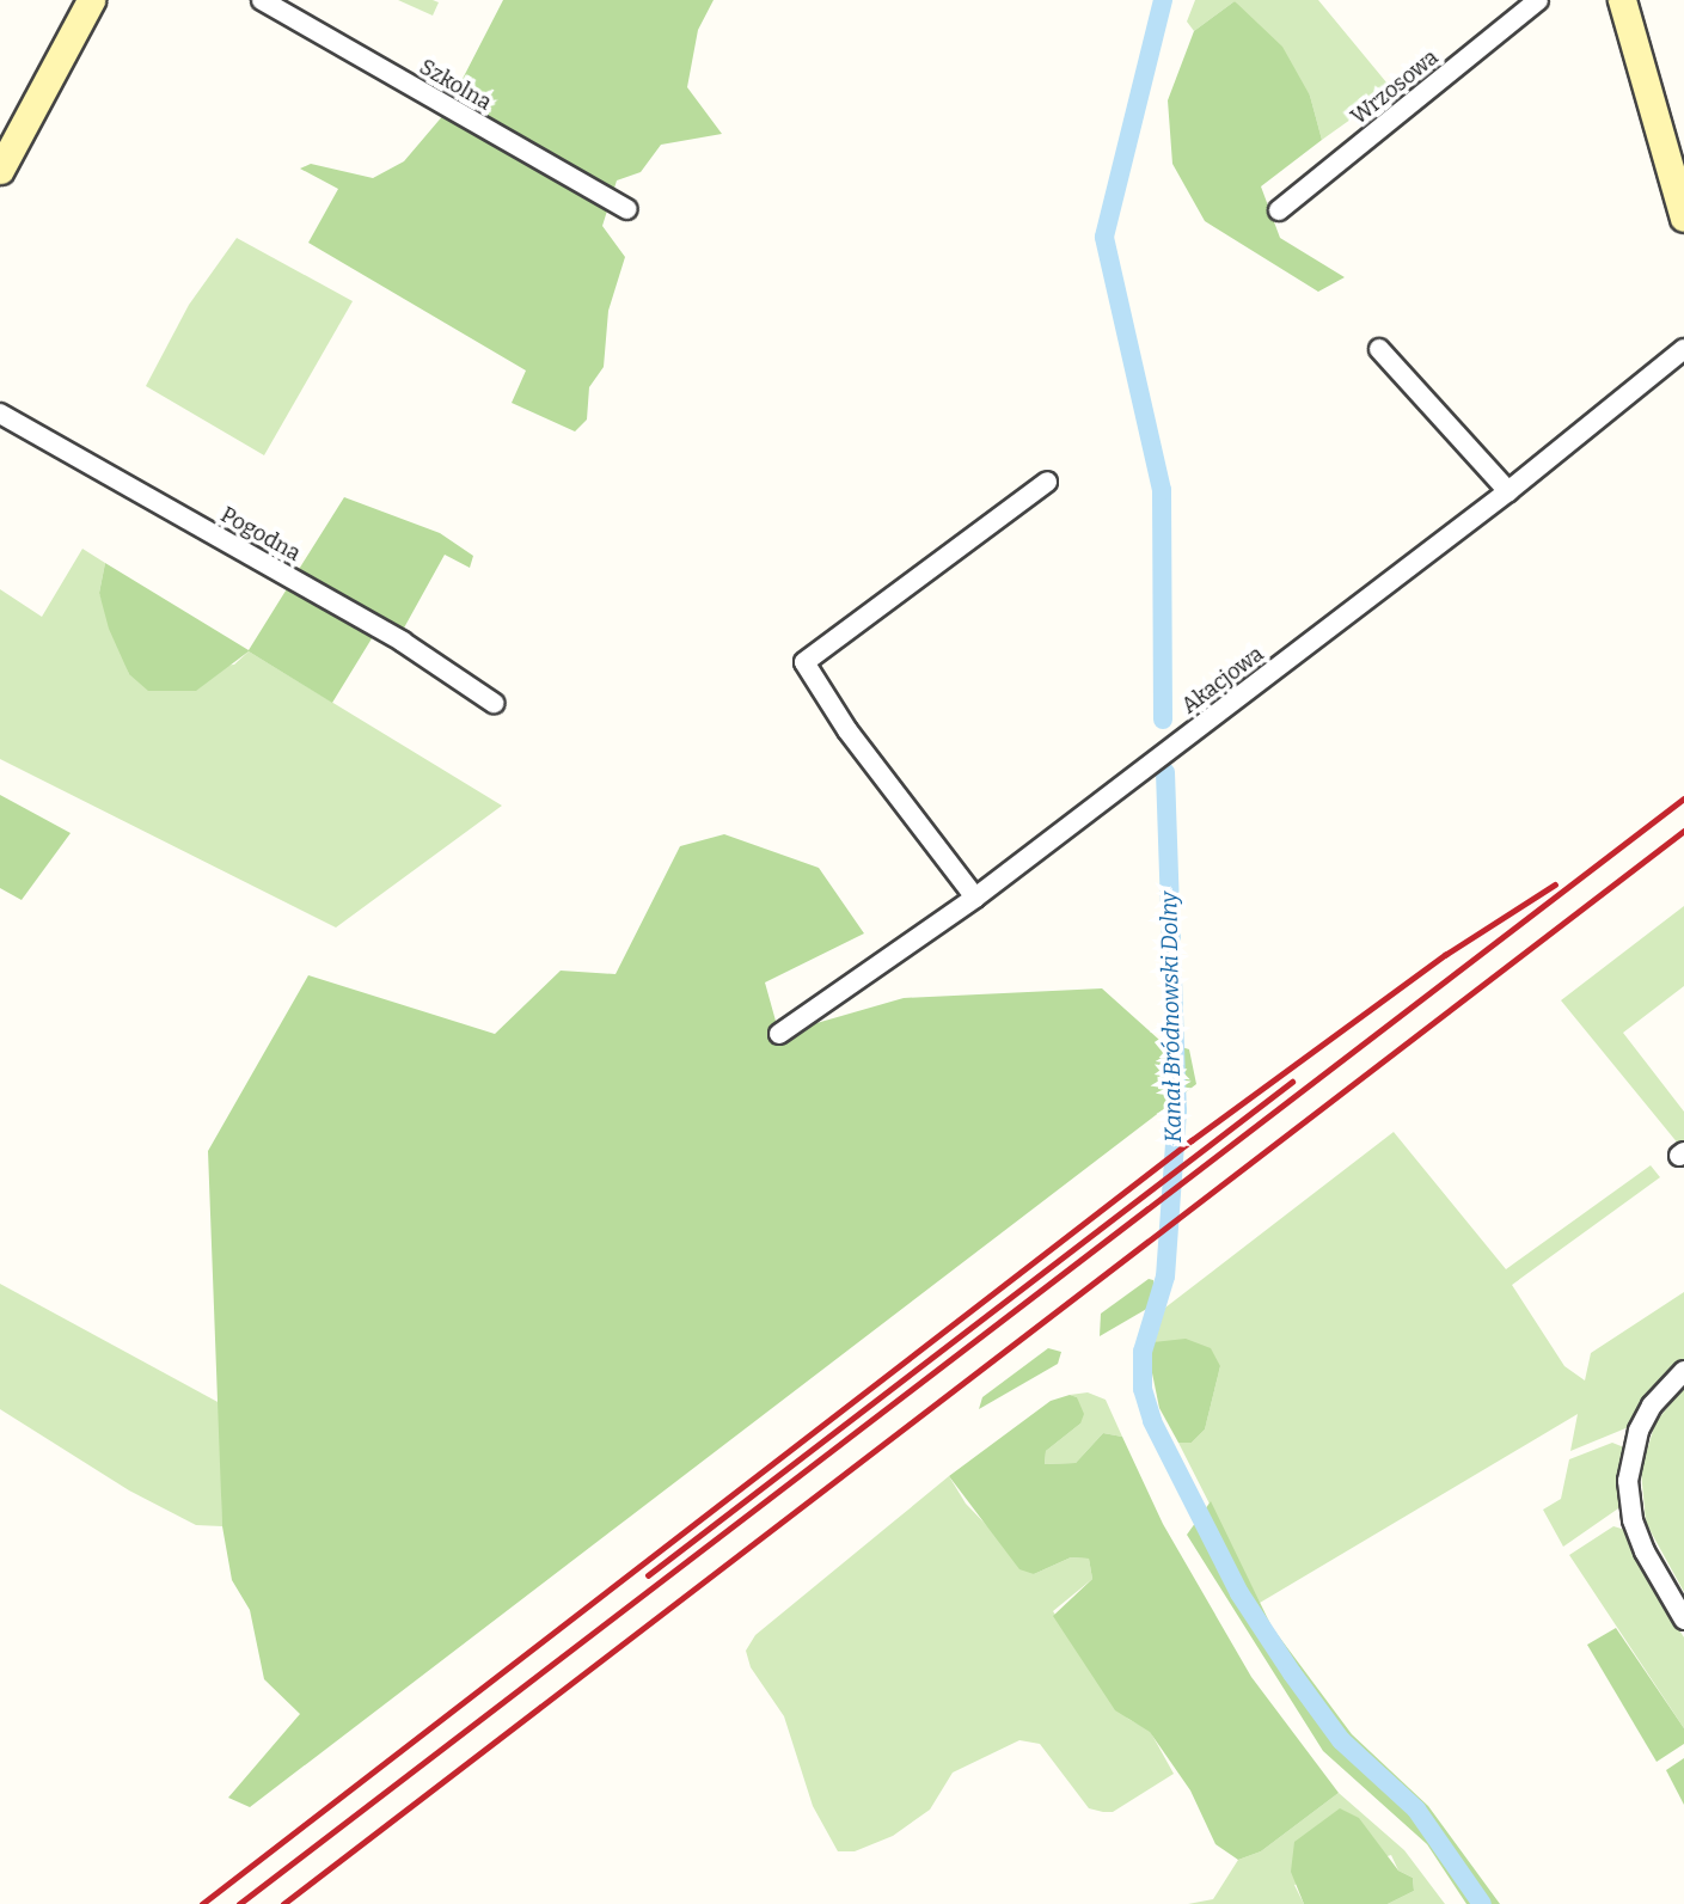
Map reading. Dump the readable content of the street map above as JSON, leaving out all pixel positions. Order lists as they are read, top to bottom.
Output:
{
  "streets": {
    "street": [
      "Szkolna",
      "Wrzosowa",
      "Pogodna",
      "Akacjowa"
    ]
  },
  "water": ["Kanał Bródnowski Dolny"]
}
